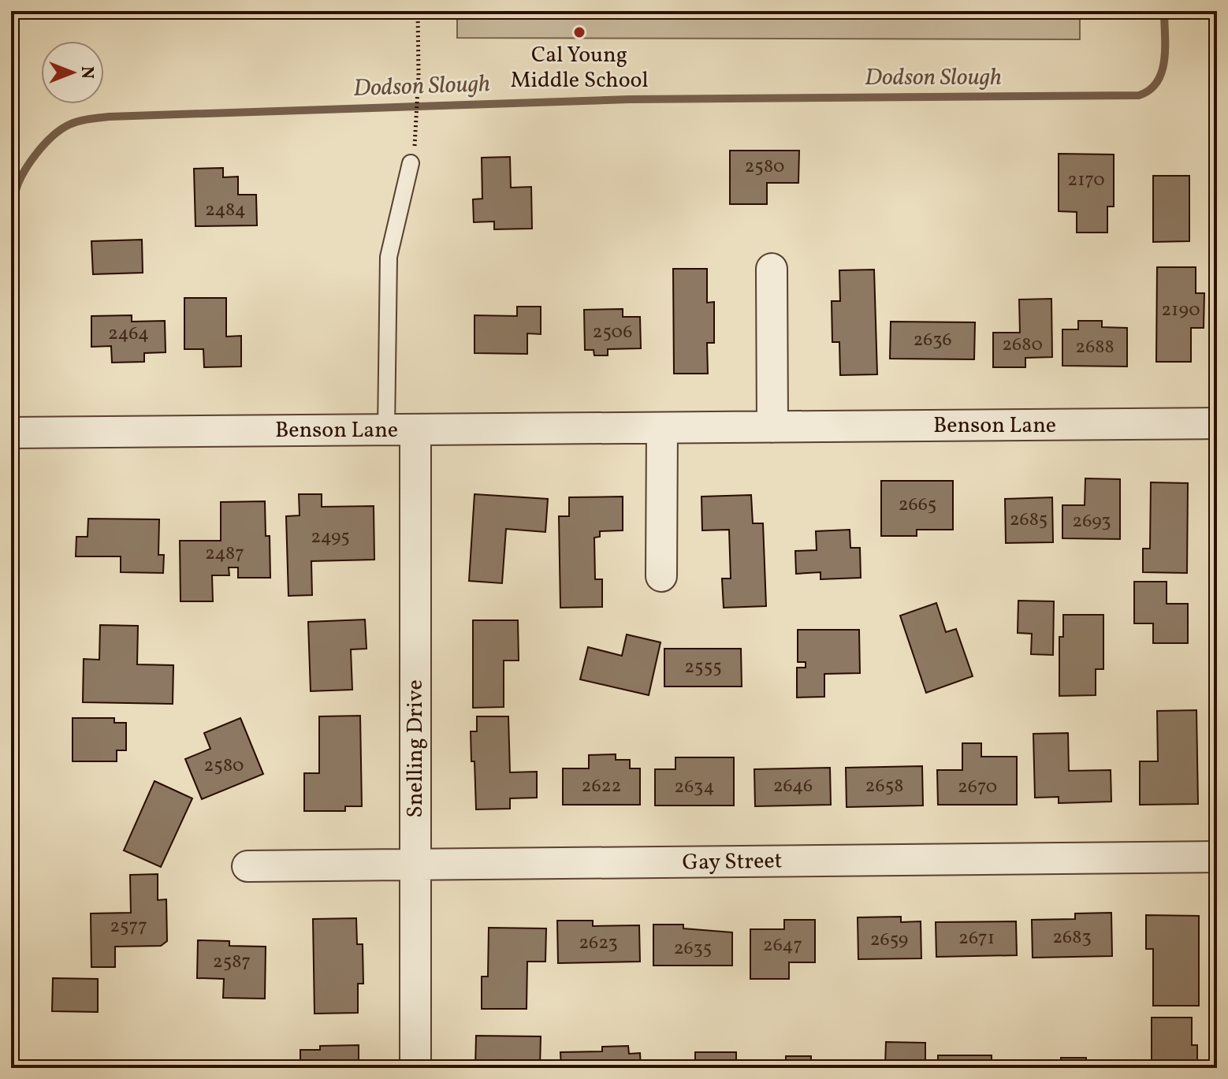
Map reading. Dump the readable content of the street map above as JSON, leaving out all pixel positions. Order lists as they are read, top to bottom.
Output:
{
  "streets": {
    "street": ["Benson Lane", "Snelling Drive", "Gay Street"]
  },
  "crossings": [
    ["Benson Lane", "Snelling Drive"],
    ["Snelling Drive", "Gay Street"]
  ],
  "water": ["Dodson Slough"],
  "places": ["Cal Young Middle School"],
  "house_numbers": [
    "2580",
    "2170",
    "2484",
    "2190",
    "2506",
    "2464",
    "2636",
    "2680",
    "2688",
    "2665",
    "2685",
    "2693",
    "2495",
    "2487",
    "2555",
    "2580",
    "2622",
    "2646",
    "2658",
    "2634",
    "2670",
    "2577",
    "2683",
    "2671",
    "2659",
    "2623",
    "2647",
    "2635",
    "2587"
  ],
  "north": "right"
}
